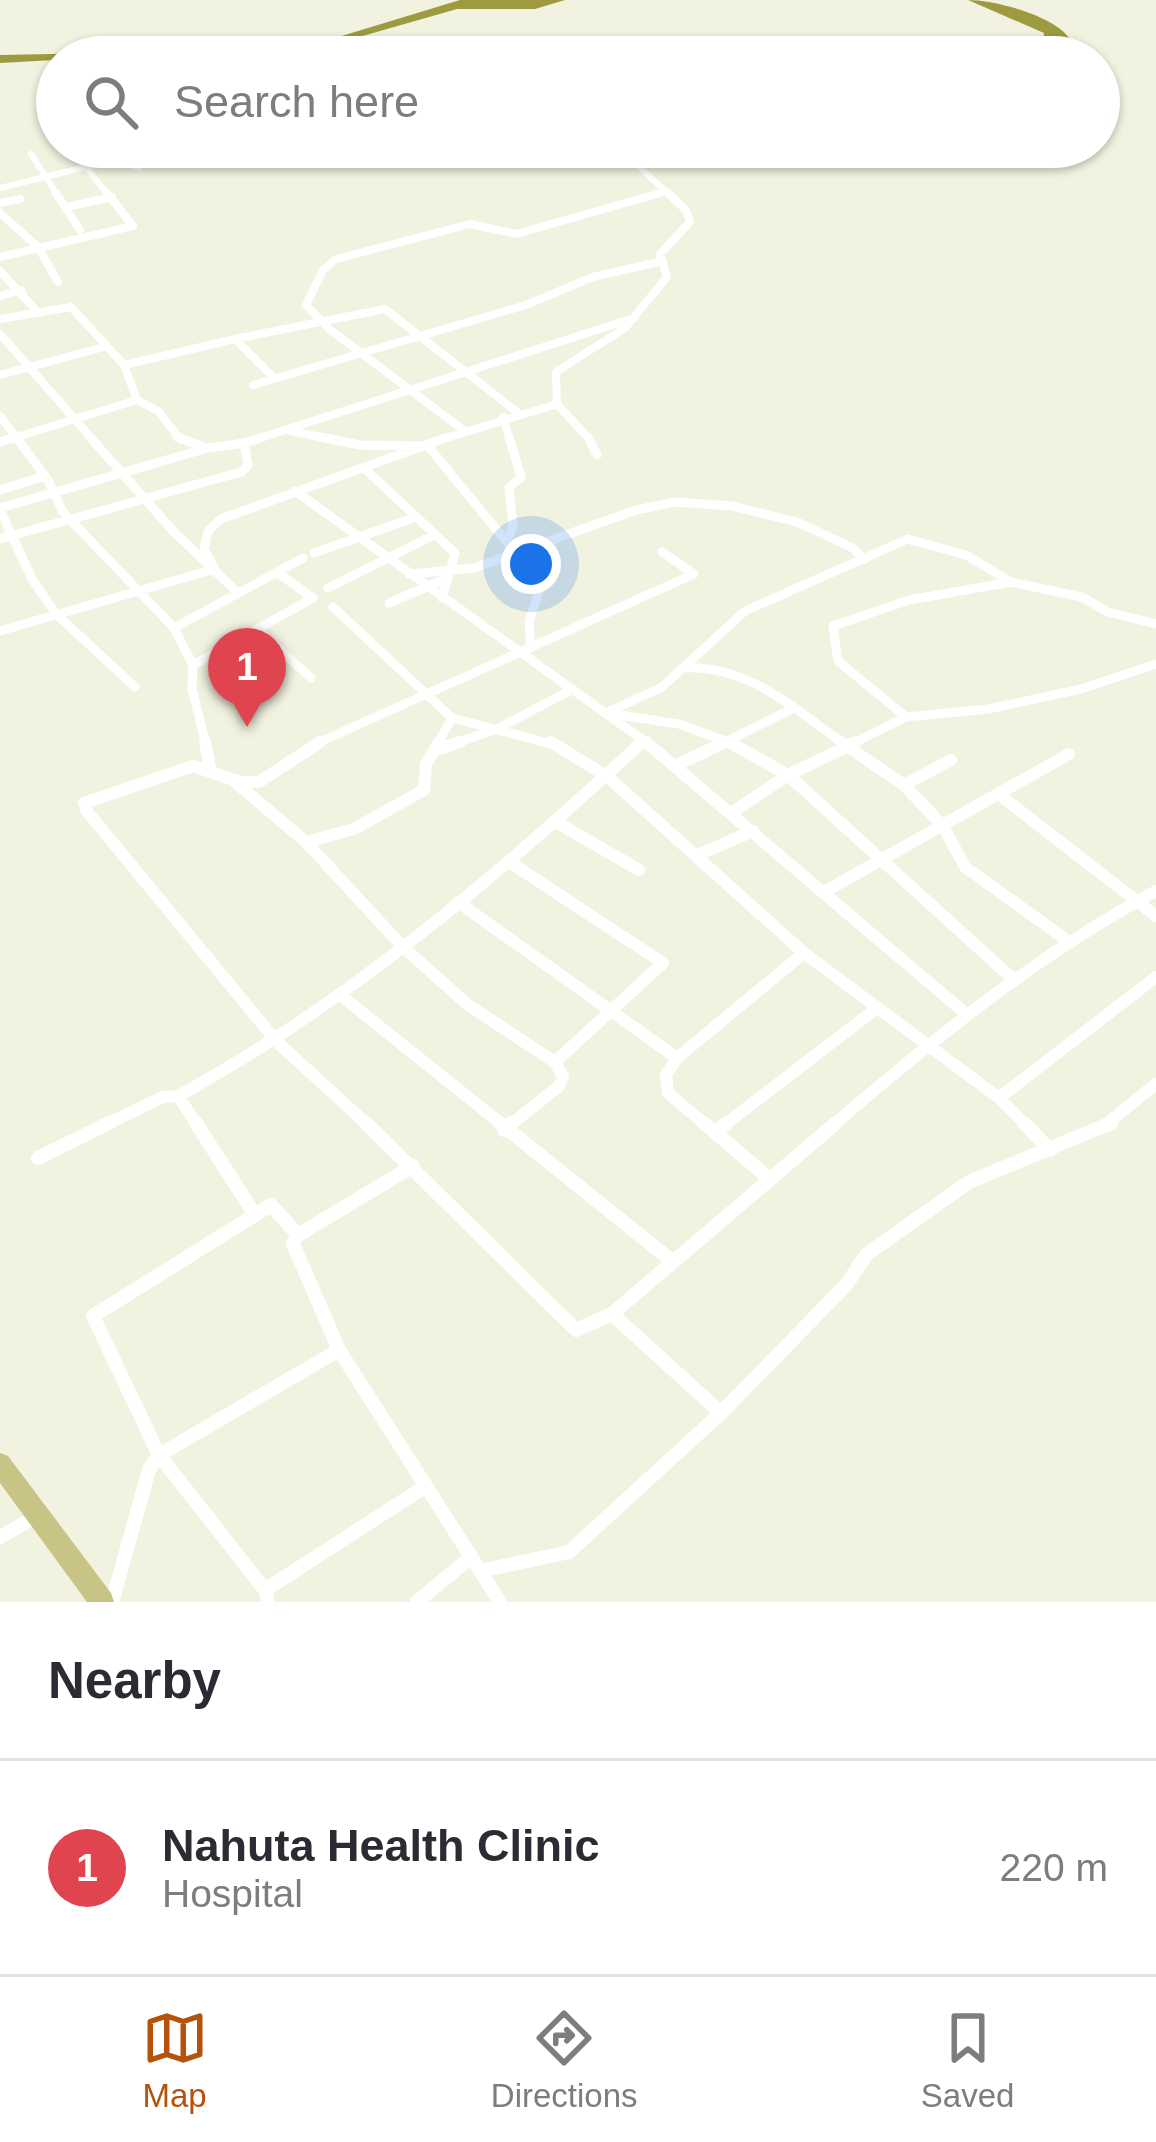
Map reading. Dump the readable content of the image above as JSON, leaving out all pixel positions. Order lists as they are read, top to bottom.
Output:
{
  "page": {
    "search": "Search here",
    "pins": "1",
    "heading": "Nearby",
    "list": [
      {
        "mark": "1",
        "name": "Nahuta Health Clinic",
        "note": "Hospital",
        "value": "220 m"
      }
    ],
    "nav": ["Map", "Directions", "Saved"]
  }
}
